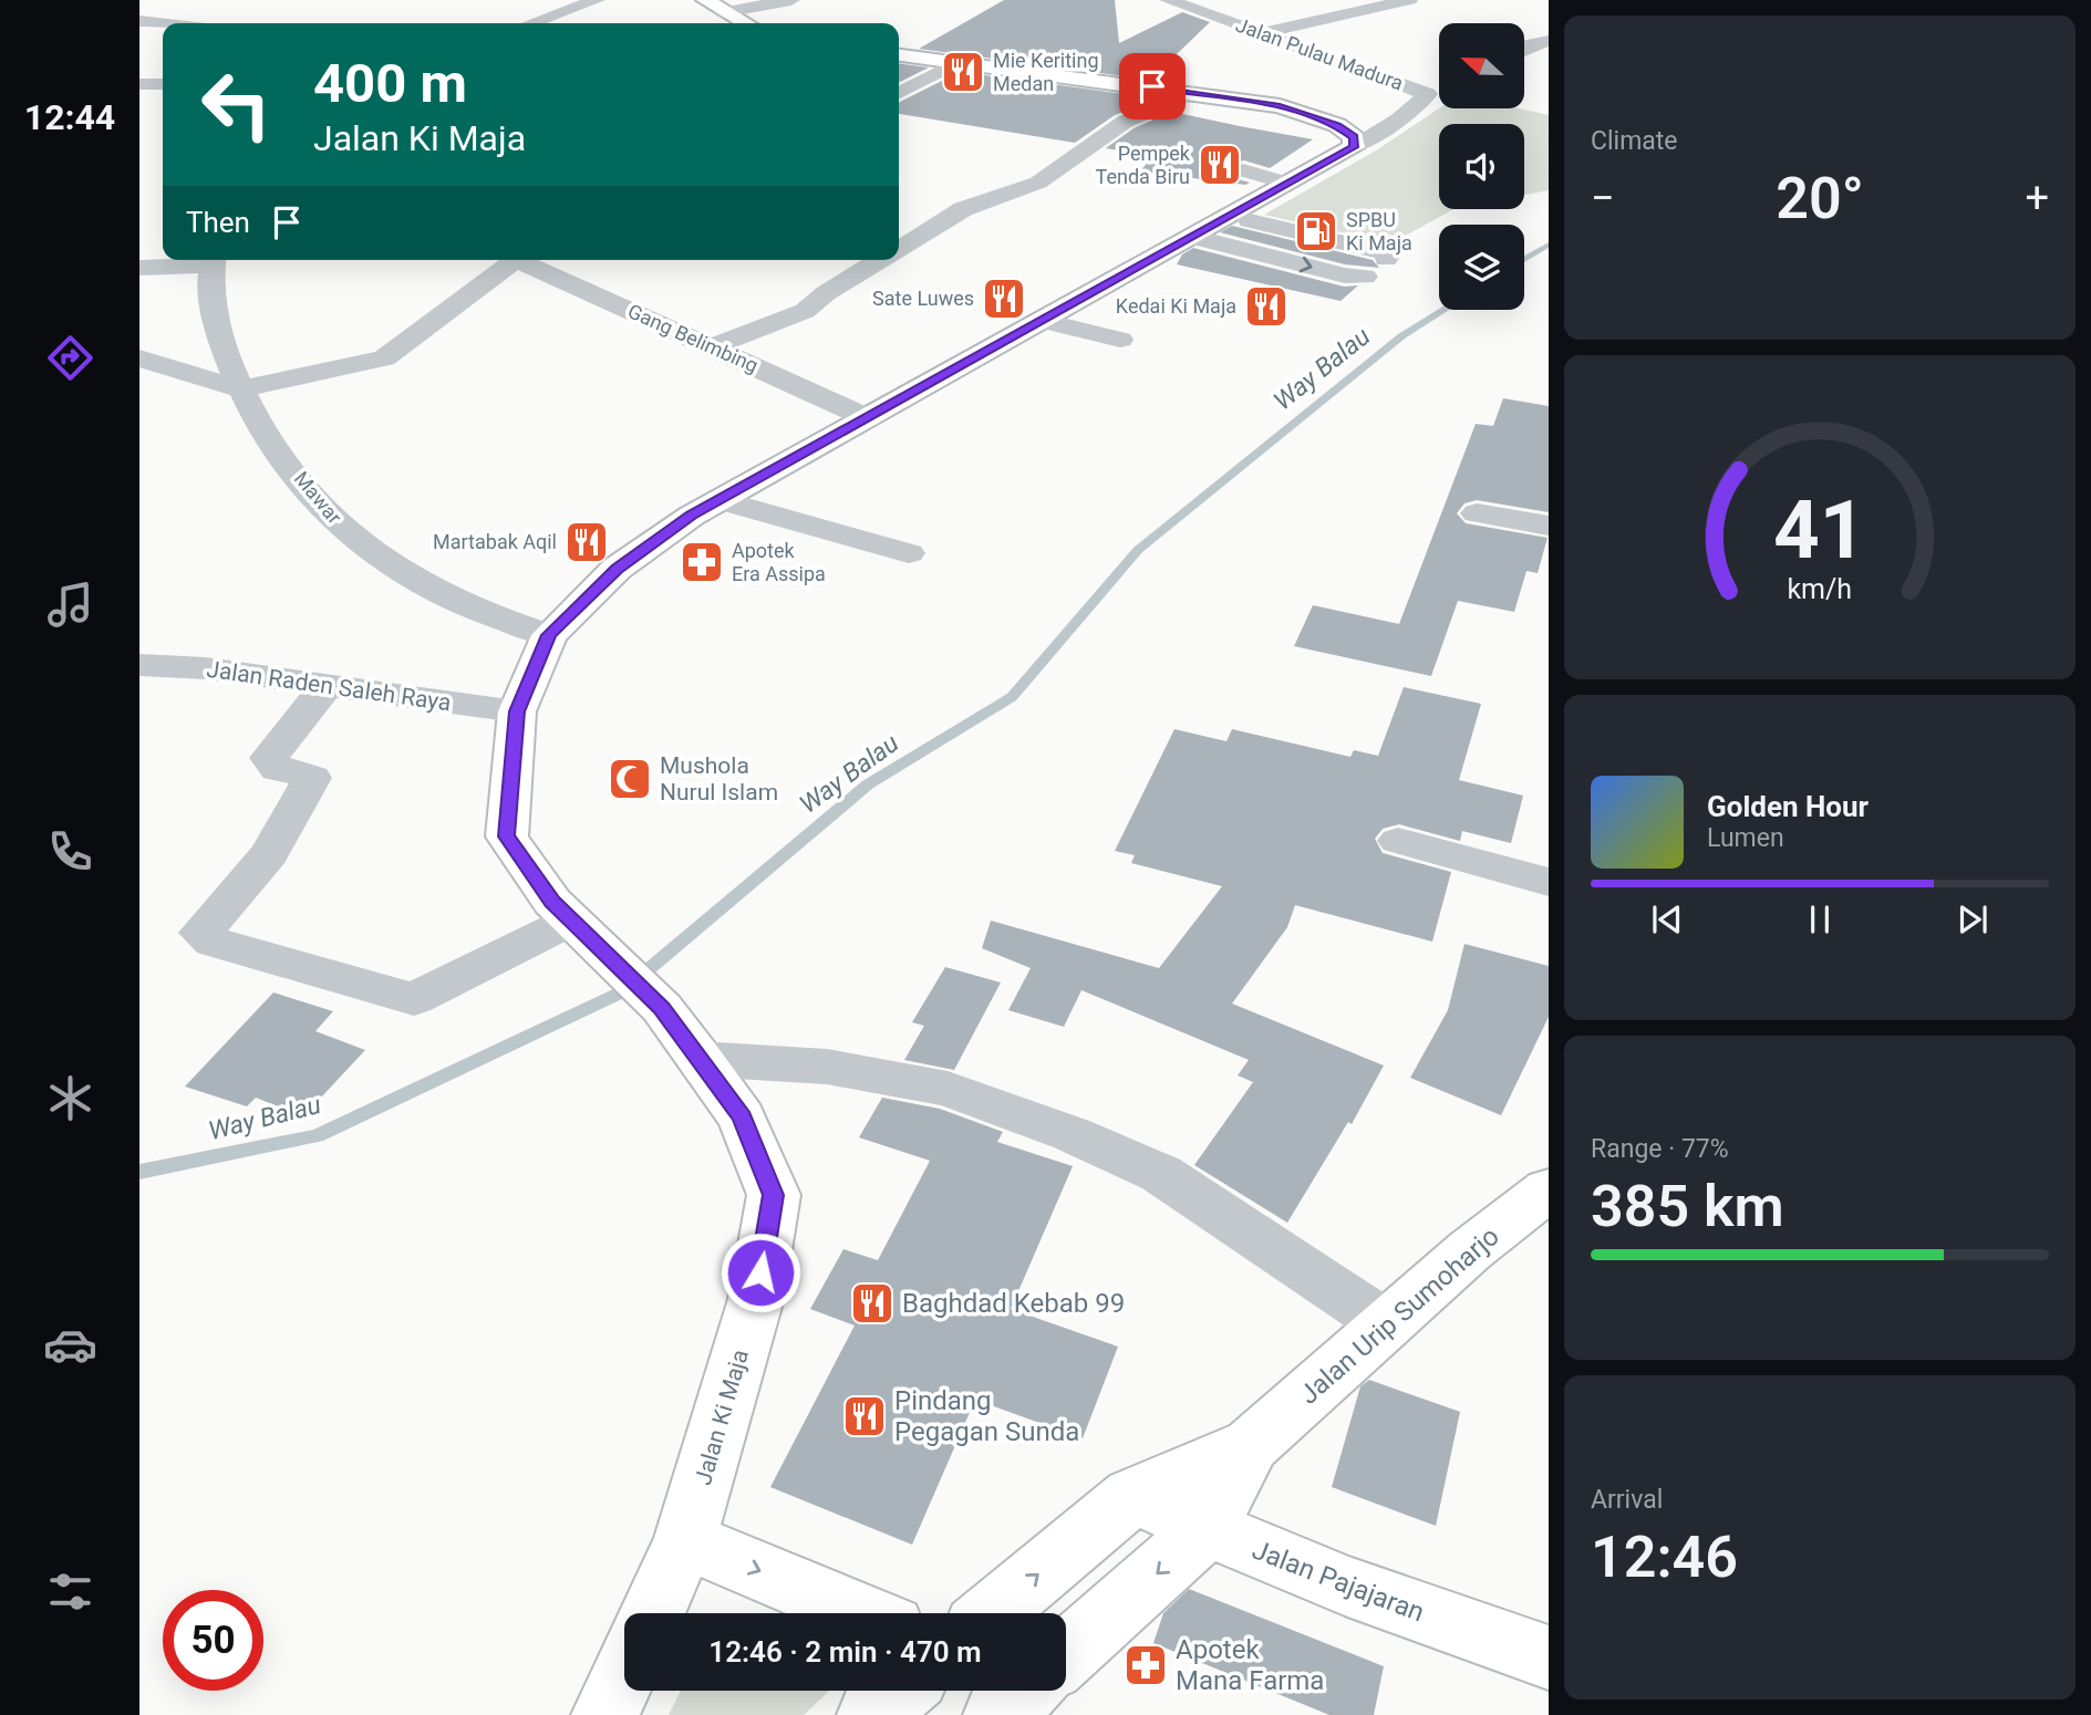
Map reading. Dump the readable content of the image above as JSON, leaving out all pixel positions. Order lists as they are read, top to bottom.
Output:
{
  "streets": {
    "main road": ["Jalan Urip Sumoharjo", "Jalan Ki Maja", "Jalan Pajajaran"],
    "street": [
      "Jalan Pulau Madura",
      "Gang Belimbing",
      "Mawar",
      "Jalan Raden Saleh Raya"
    ]
  },
  "crossings": [
    ["Jalan Pulau Madura", "Jalan Ki Maja"],
    ["Gang Belimbing", "Jalan Ki Maja"],
    ["Mawar", "Jalan Ki Maja"],
    ["Jalan Raden Saleh Raya", "Jalan Ki Maja"],
    ["Jalan Urip Sumoharjo", "Jalan Pajajaran"]
  ],
  "water": ["Way Balau"],
  "places": {
    "restaurant": [
      "Mie Keriting Medan",
      "Pempek Tenda Biru",
      "Sate Luwes",
      "Kedai Ki Maja",
      "Martabak Aqil",
      "Baghdad Kebab 99",
      "Pindang Pegagan Sunda"
    ],
    "fuel station": ["SPBU Ki Maja"],
    "pharmacy": ["Apotek Era Assipa", "Apotek Mana Farma"],
    "mosque": ["Mushola Nurul Islam"]
  },
  "north": "left",
  "page": {
    "tabs": "12:44",
    "tile": [
      "Climate",
      ["Range · 77%", "385 km"],
      ["Arrival", "12:46"]
    ],
    "turn": ["400 m", "Jalan Ki Maja"],
    "heat": ["−", "20°", "+"],
    "then": "Then",
    "song": ["Golden Hour", "Lumen"],
    "limit": "50",
    "trip": "12:46 · 2 min · 470 m",
    "gauge": ["41", "km/h"]
  }
}
